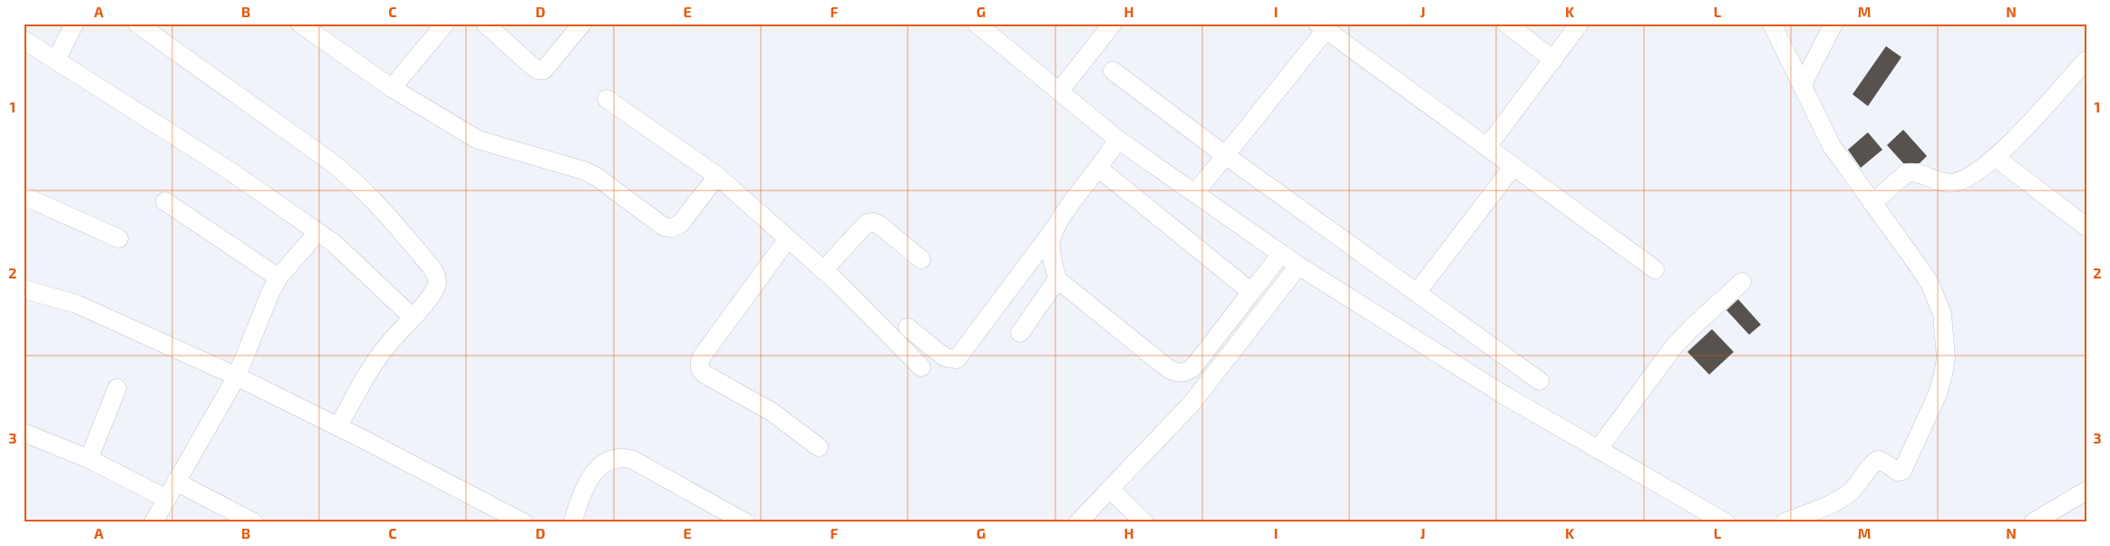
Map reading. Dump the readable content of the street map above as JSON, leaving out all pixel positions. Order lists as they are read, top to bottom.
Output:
{
  "grid": {
    "columns": [
      "A",
      "B",
      "C",
      "D",
      "E",
      "F",
      "G",
      "H",
      "I",
      "J",
      "K",
      "L",
      "M",
      "N"
    ],
    "rows": ["1", "2", "3"]
  }
}
